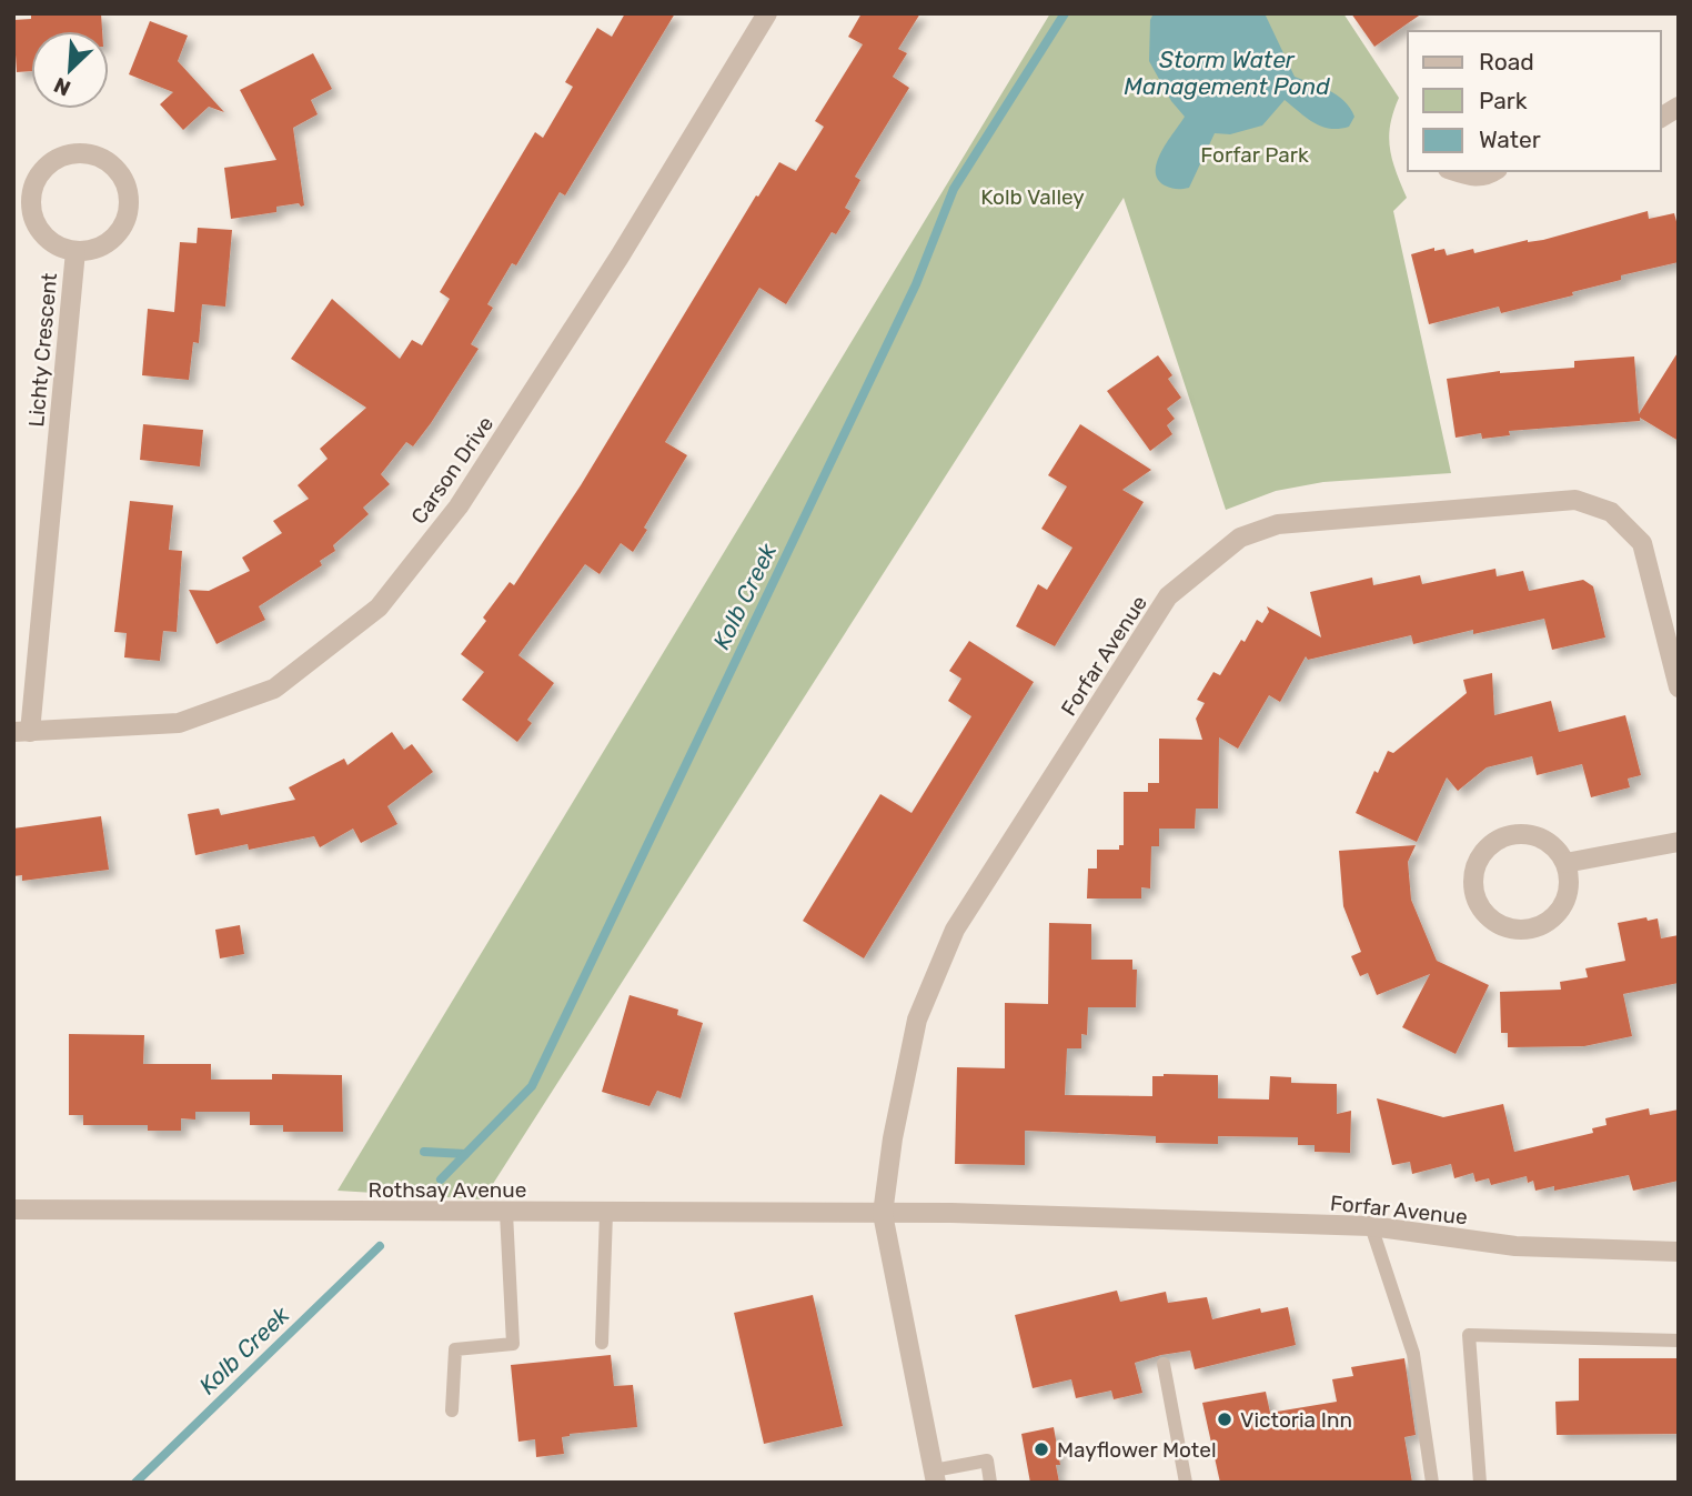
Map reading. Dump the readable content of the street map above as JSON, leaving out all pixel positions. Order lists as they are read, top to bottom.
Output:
{
  "streets": {
    "street": [
      "Lichty Crescent",
      "Carson Drive",
      "Forfar Avenue",
      "Rothsay Avenue"
    ]
  },
  "crossings": [
    ["Lichty Crescent", "Carson Drive"],
    ["Forfar Avenue", "Rothsay Avenue"]
  ],
  "water": ["Storm Water Management Pond", "Kolb Creek"],
  "parks": ["Forfar Park", "Kolb Valley"],
  "places": ["Victoria Inn", "Mayflower Motel"],
  "legend": ["Road", "Park", "Water"],
  "north": "bottom left"
}
